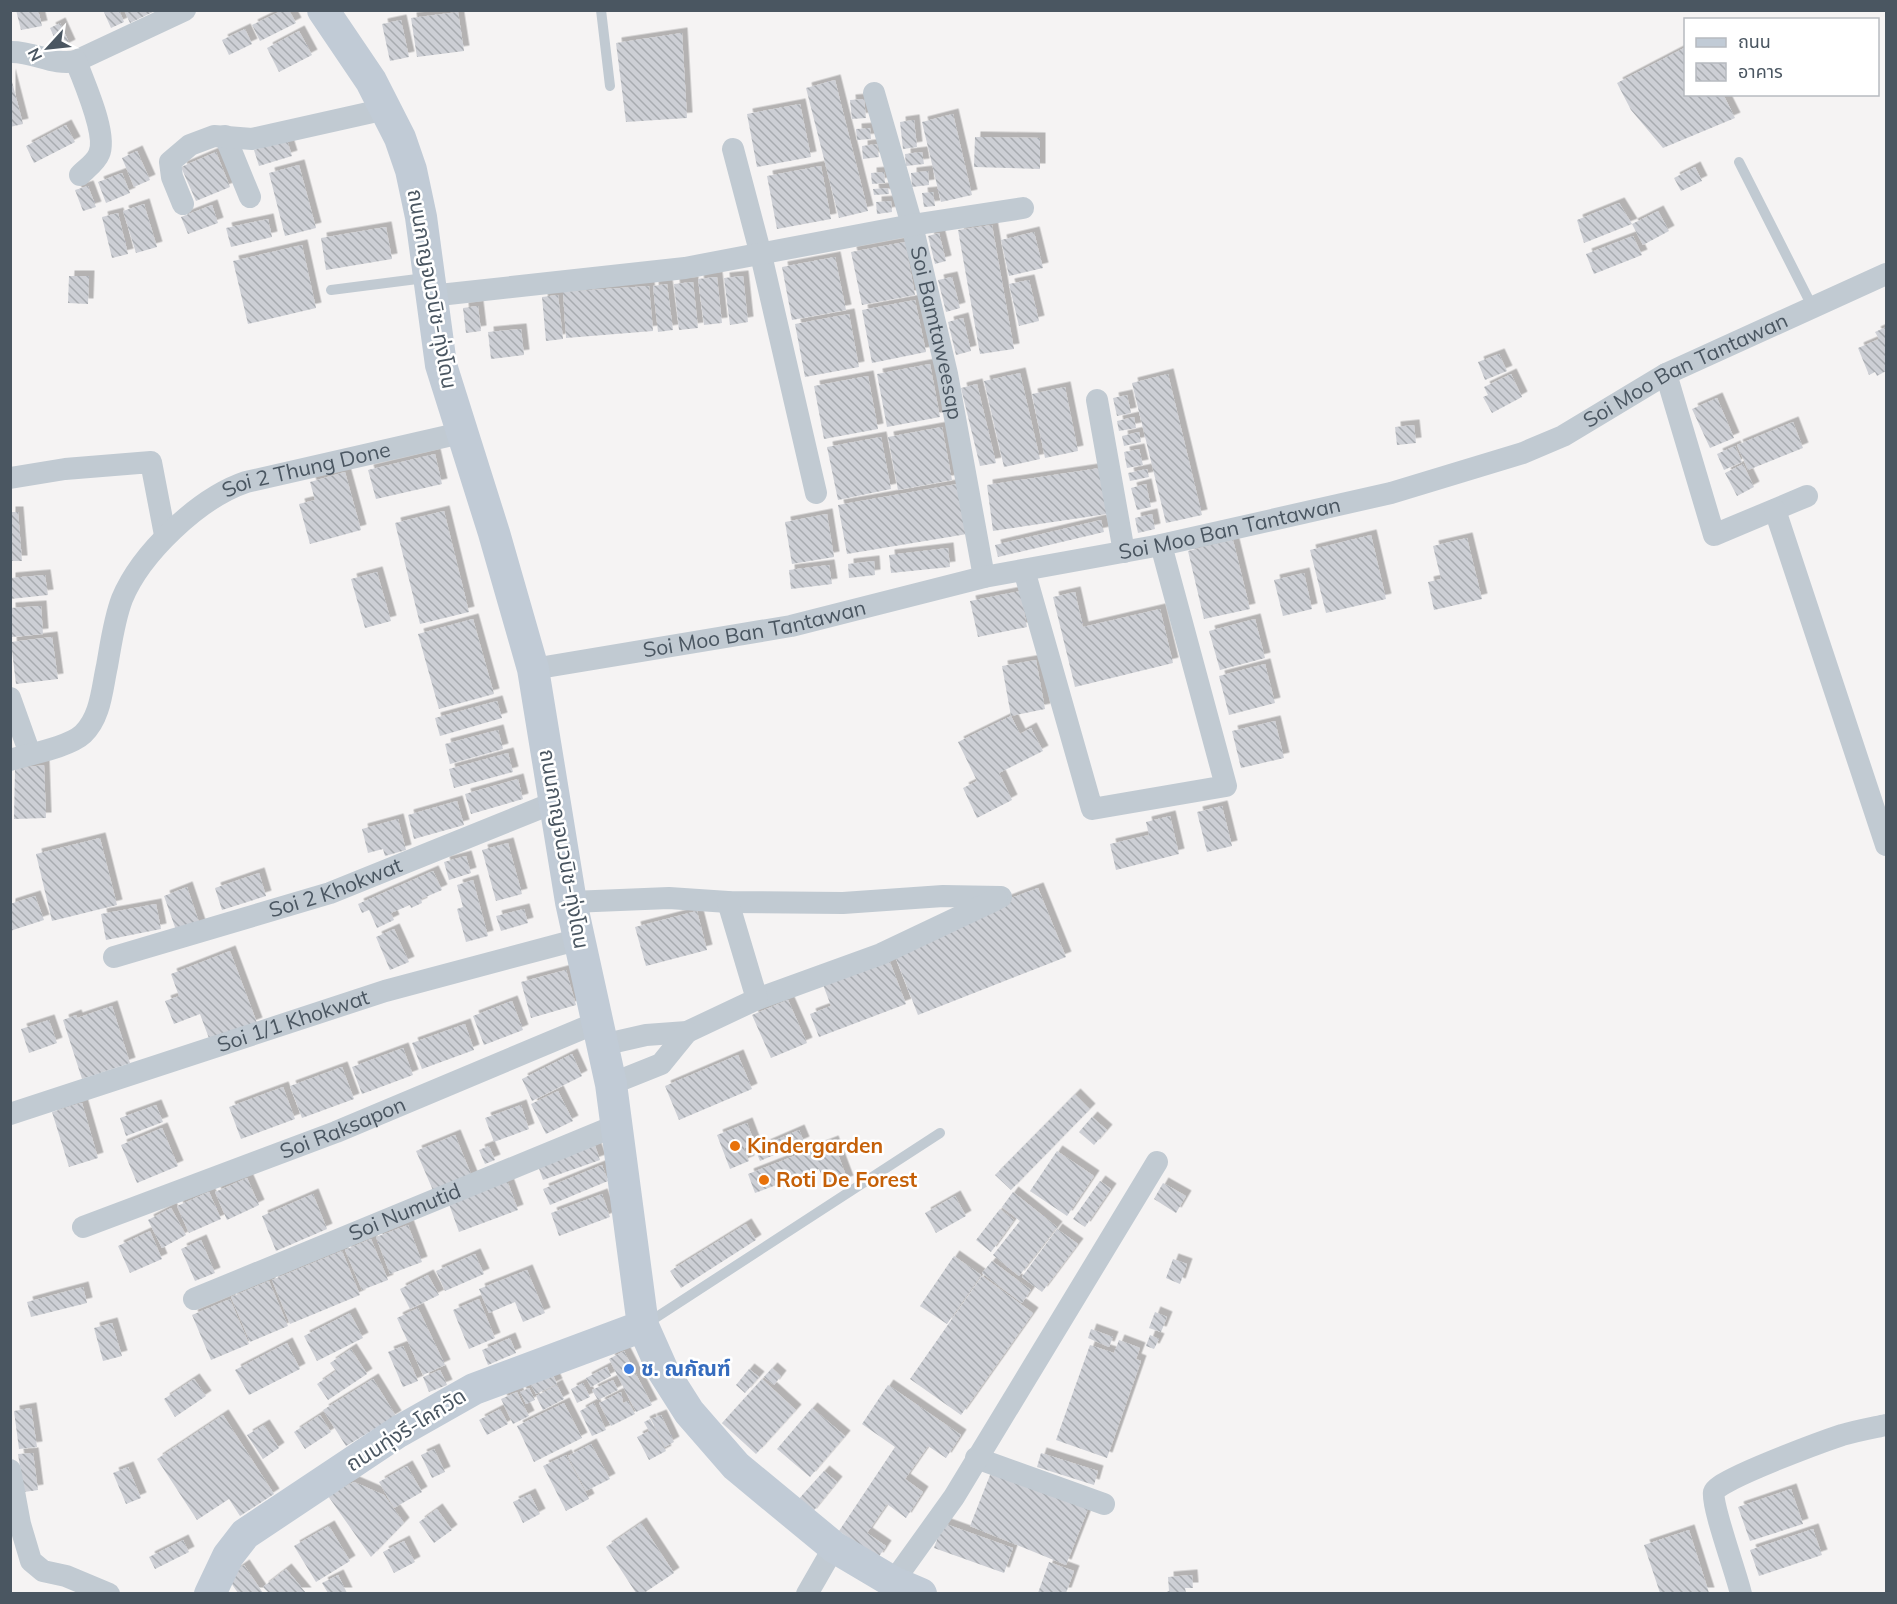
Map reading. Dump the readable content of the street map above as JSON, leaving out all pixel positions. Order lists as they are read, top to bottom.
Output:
{
  "streets": {
    "street": [
      "ถนนกาญจนวนิช-ทุ่งโดน",
      "Soi Bamtaweesap",
      "Soi Moo Ban Tantawan",
      "Soi 2 Thung Done",
      "Soi 2 Khokwat",
      "Soi 1/1 Khokwat",
      "Soi Raksapon",
      "Soi Numutid",
      "ถนนทุ่งรี-โคกวัด"
    ]
  },
  "crossings": [
    ["ถนนกาญจนวนิช-ทุ่งโดน", "Soi Moo Ban Tantawan"],
    ["ถนนกาญจนวนิช-ทุ่งโดน", "Soi 2 Thung Done"],
    ["ถนนกาญจนวนิช-ทุ่งโดน", "Soi 2 Khokwat"],
    ["ถนนกาญจนวนิช-ทุ่งโดน", "Soi 1/1 Khokwat"],
    ["ถนนกาญจนวนิช-ทุ่งโดน", "Soi Raksapon"],
    ["ถนนกาญจนวนิช-ทุ่งโดน", "Soi Numutid"],
    ["ถนนกาญจนวนิช-ทุ่งโดน", "ถนนทุ่งรี-โคกวัด"],
    ["Soi Bamtaweesap", "Soi Moo Ban Tantawan"]
  ],
  "places": ["Kindergarden", "Roti De Forest", "ช. ณกัณฑ์"],
  "legend": ["ถนน", "อาคาร"],
  "north": "bottom left"
}
